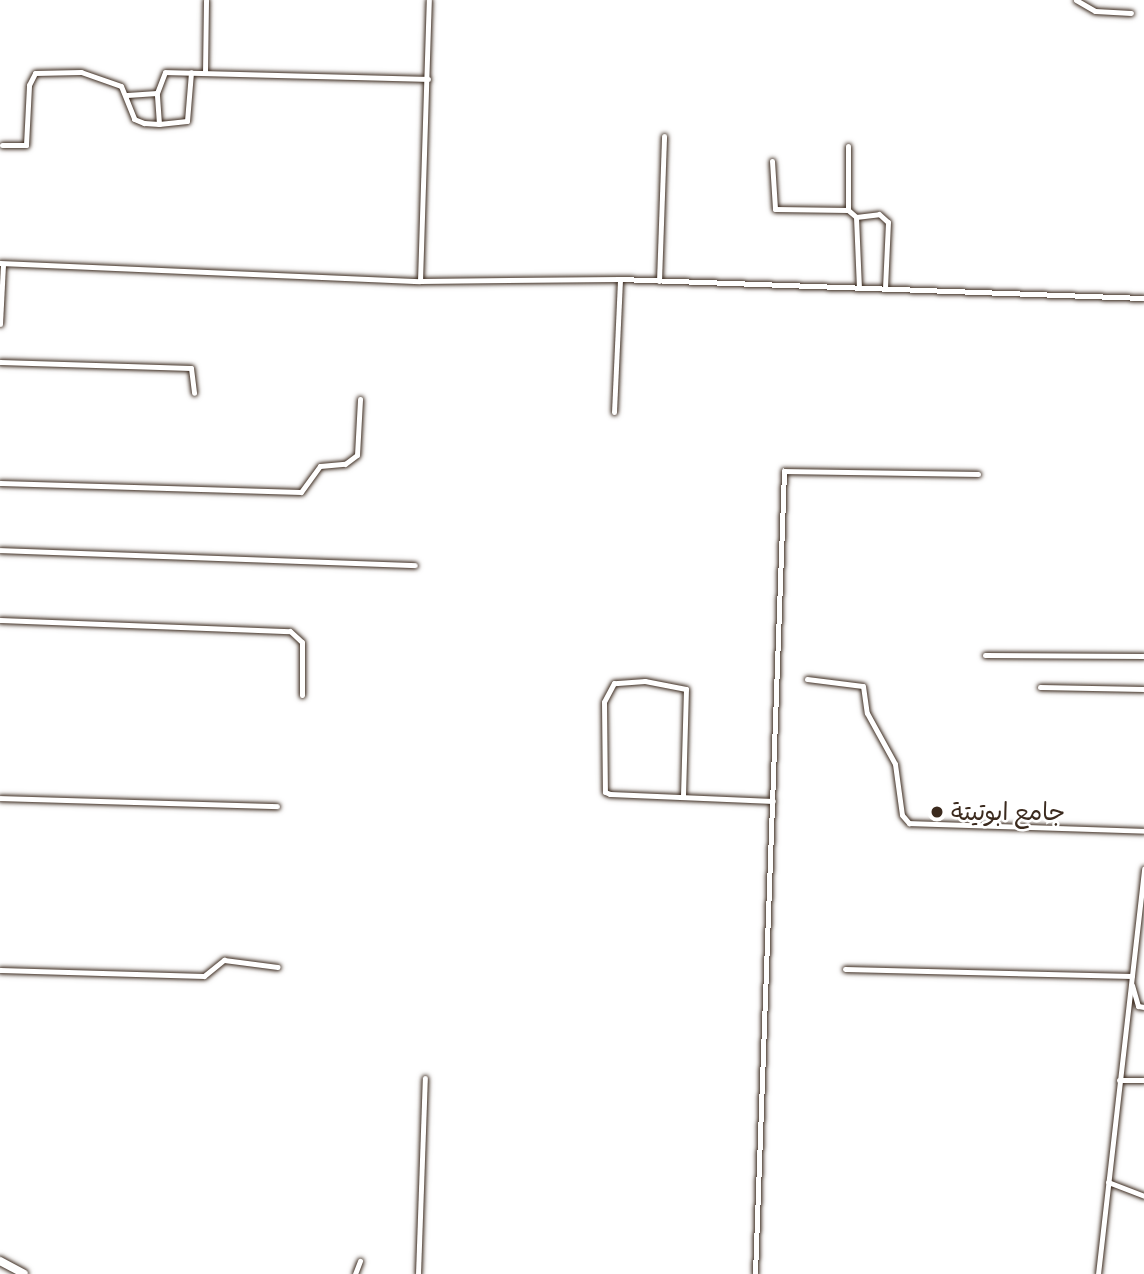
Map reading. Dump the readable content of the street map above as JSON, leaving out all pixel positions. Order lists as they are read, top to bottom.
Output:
{
  "places": ["جامع ابوتيتة"]
}
